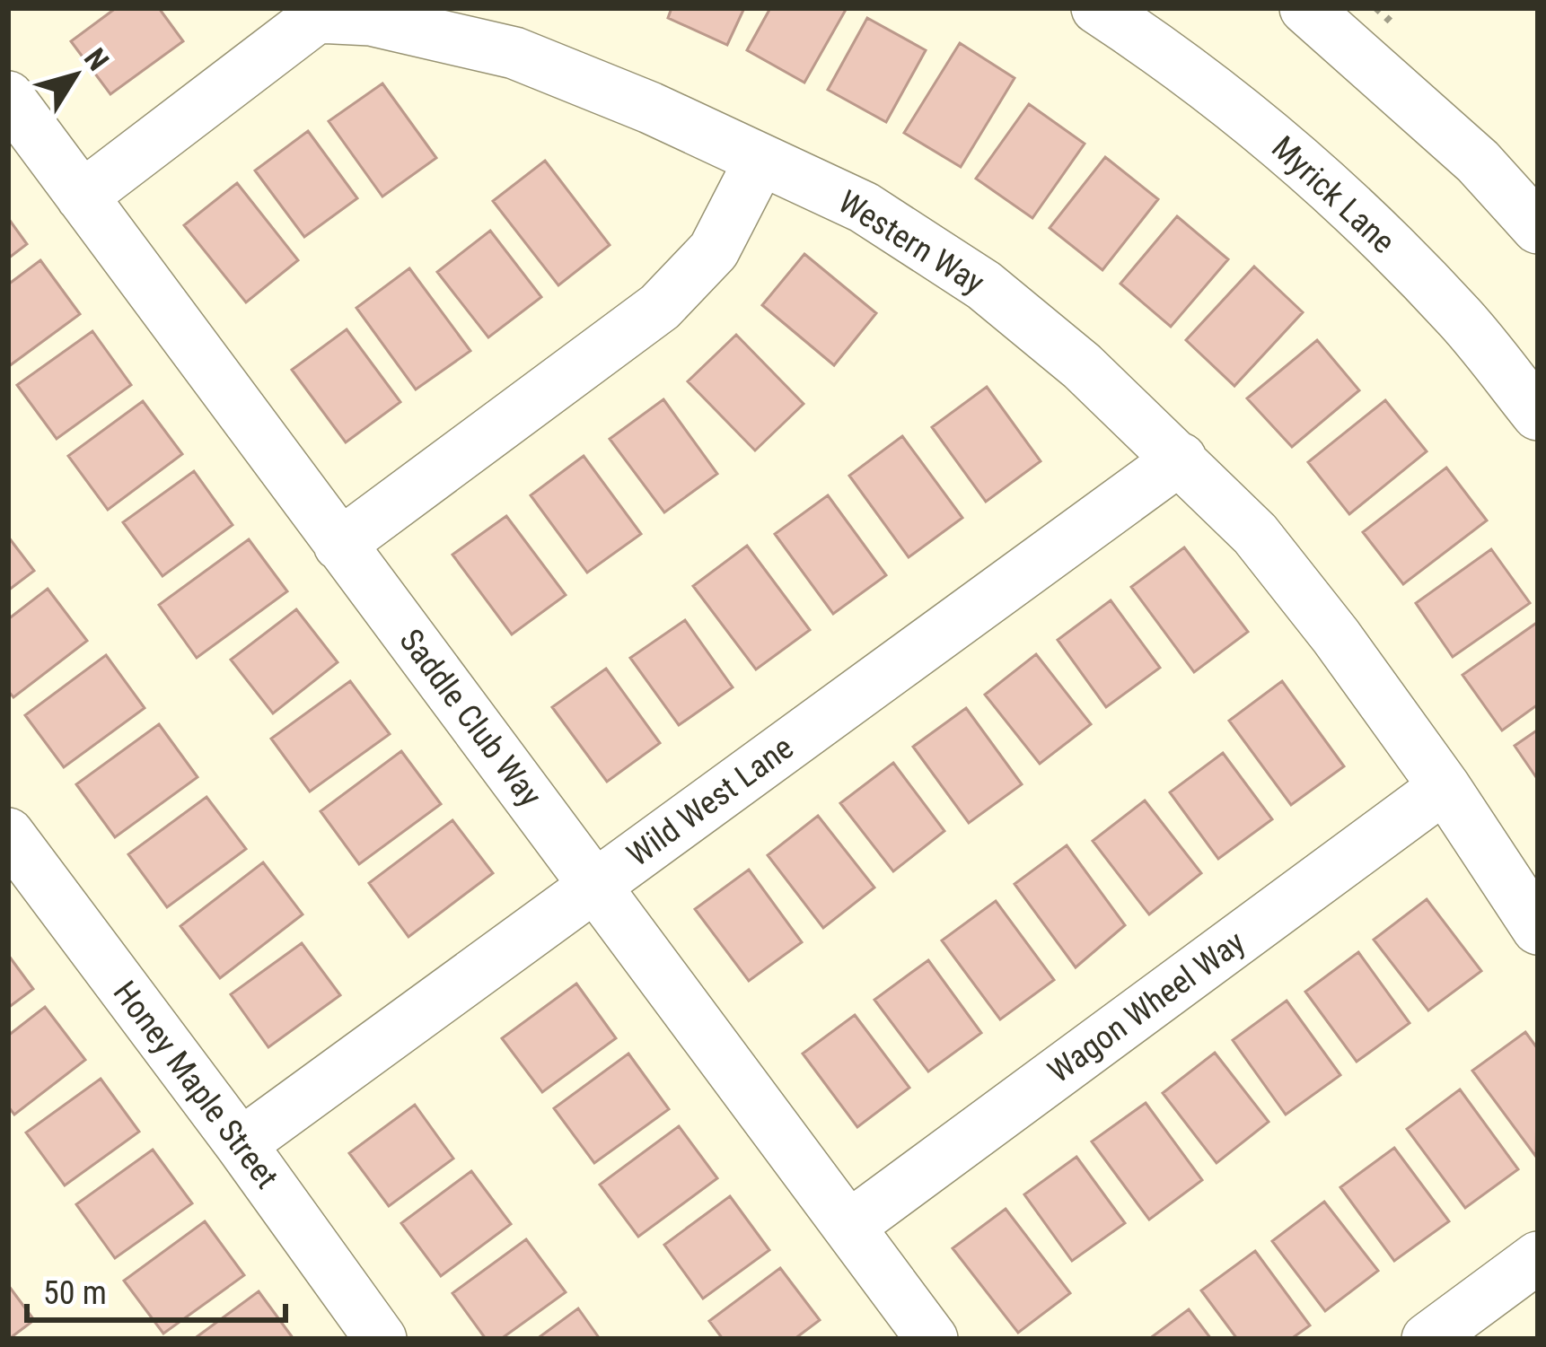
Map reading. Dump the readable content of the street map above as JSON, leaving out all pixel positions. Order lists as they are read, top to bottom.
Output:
{
  "streets": {
    "street": [
      "Myrick Lane",
      "Western Way",
      "Saddle Club Way",
      "Wild West Lane",
      "Wagon Wheel Way",
      "Honey Maple Street"
    ]
  },
  "crossings": [
    ["Western Way", "Saddle Club Way"],
    ["Western Way", "Wild West Lane"],
    ["Western Way", "Wagon Wheel Way"],
    ["Saddle Club Way", "Wild West Lane"],
    ["Saddle Club Way", "Wagon Wheel Way"],
    ["Wild West Lane", "Honey Maple Street"]
  ],
  "scale_bar": "50 m",
  "north": "top right"
}
